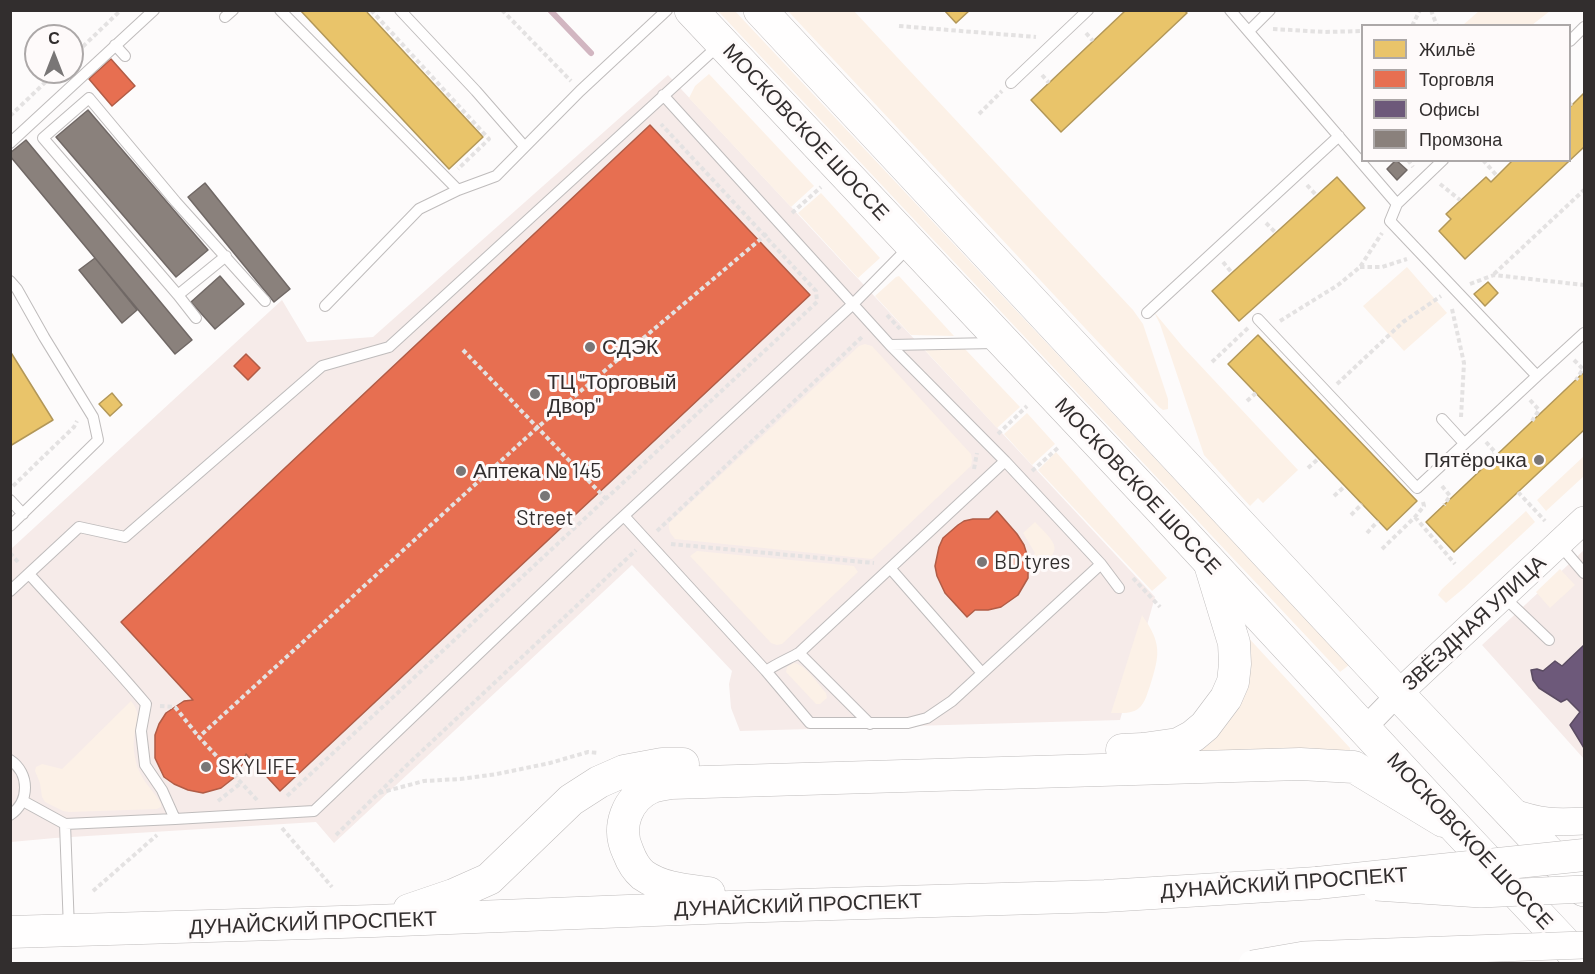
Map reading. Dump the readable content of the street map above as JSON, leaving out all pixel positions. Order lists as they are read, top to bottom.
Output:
{
  "streets": {
    "main road": ["МОСКОВСКОЕ ШОССЕ", "ДУНАЙСКИЙ ПРОСПЕКТ"],
    "street": ["ЗВЁЗДНАЯ УЛИЦА"]
  },
  "crossings": [
    ["МОСКОВСКОЕ ШОССЕ", "ЗВЁЗДНАЯ УЛИЦА"]
  ],
  "places": [
    "СДЭК",
    "ТЦ \"Торговый Двор\"",
    "Пятёрочка",
    "Аптека № 145",
    "Street",
    "BD tyres",
    "SKYLIFE"
  ],
  "legend": [
    "Жильё",
    "Торговля",
    "Офисы",
    "Промзона"
  ],
  "north": "top"
}
